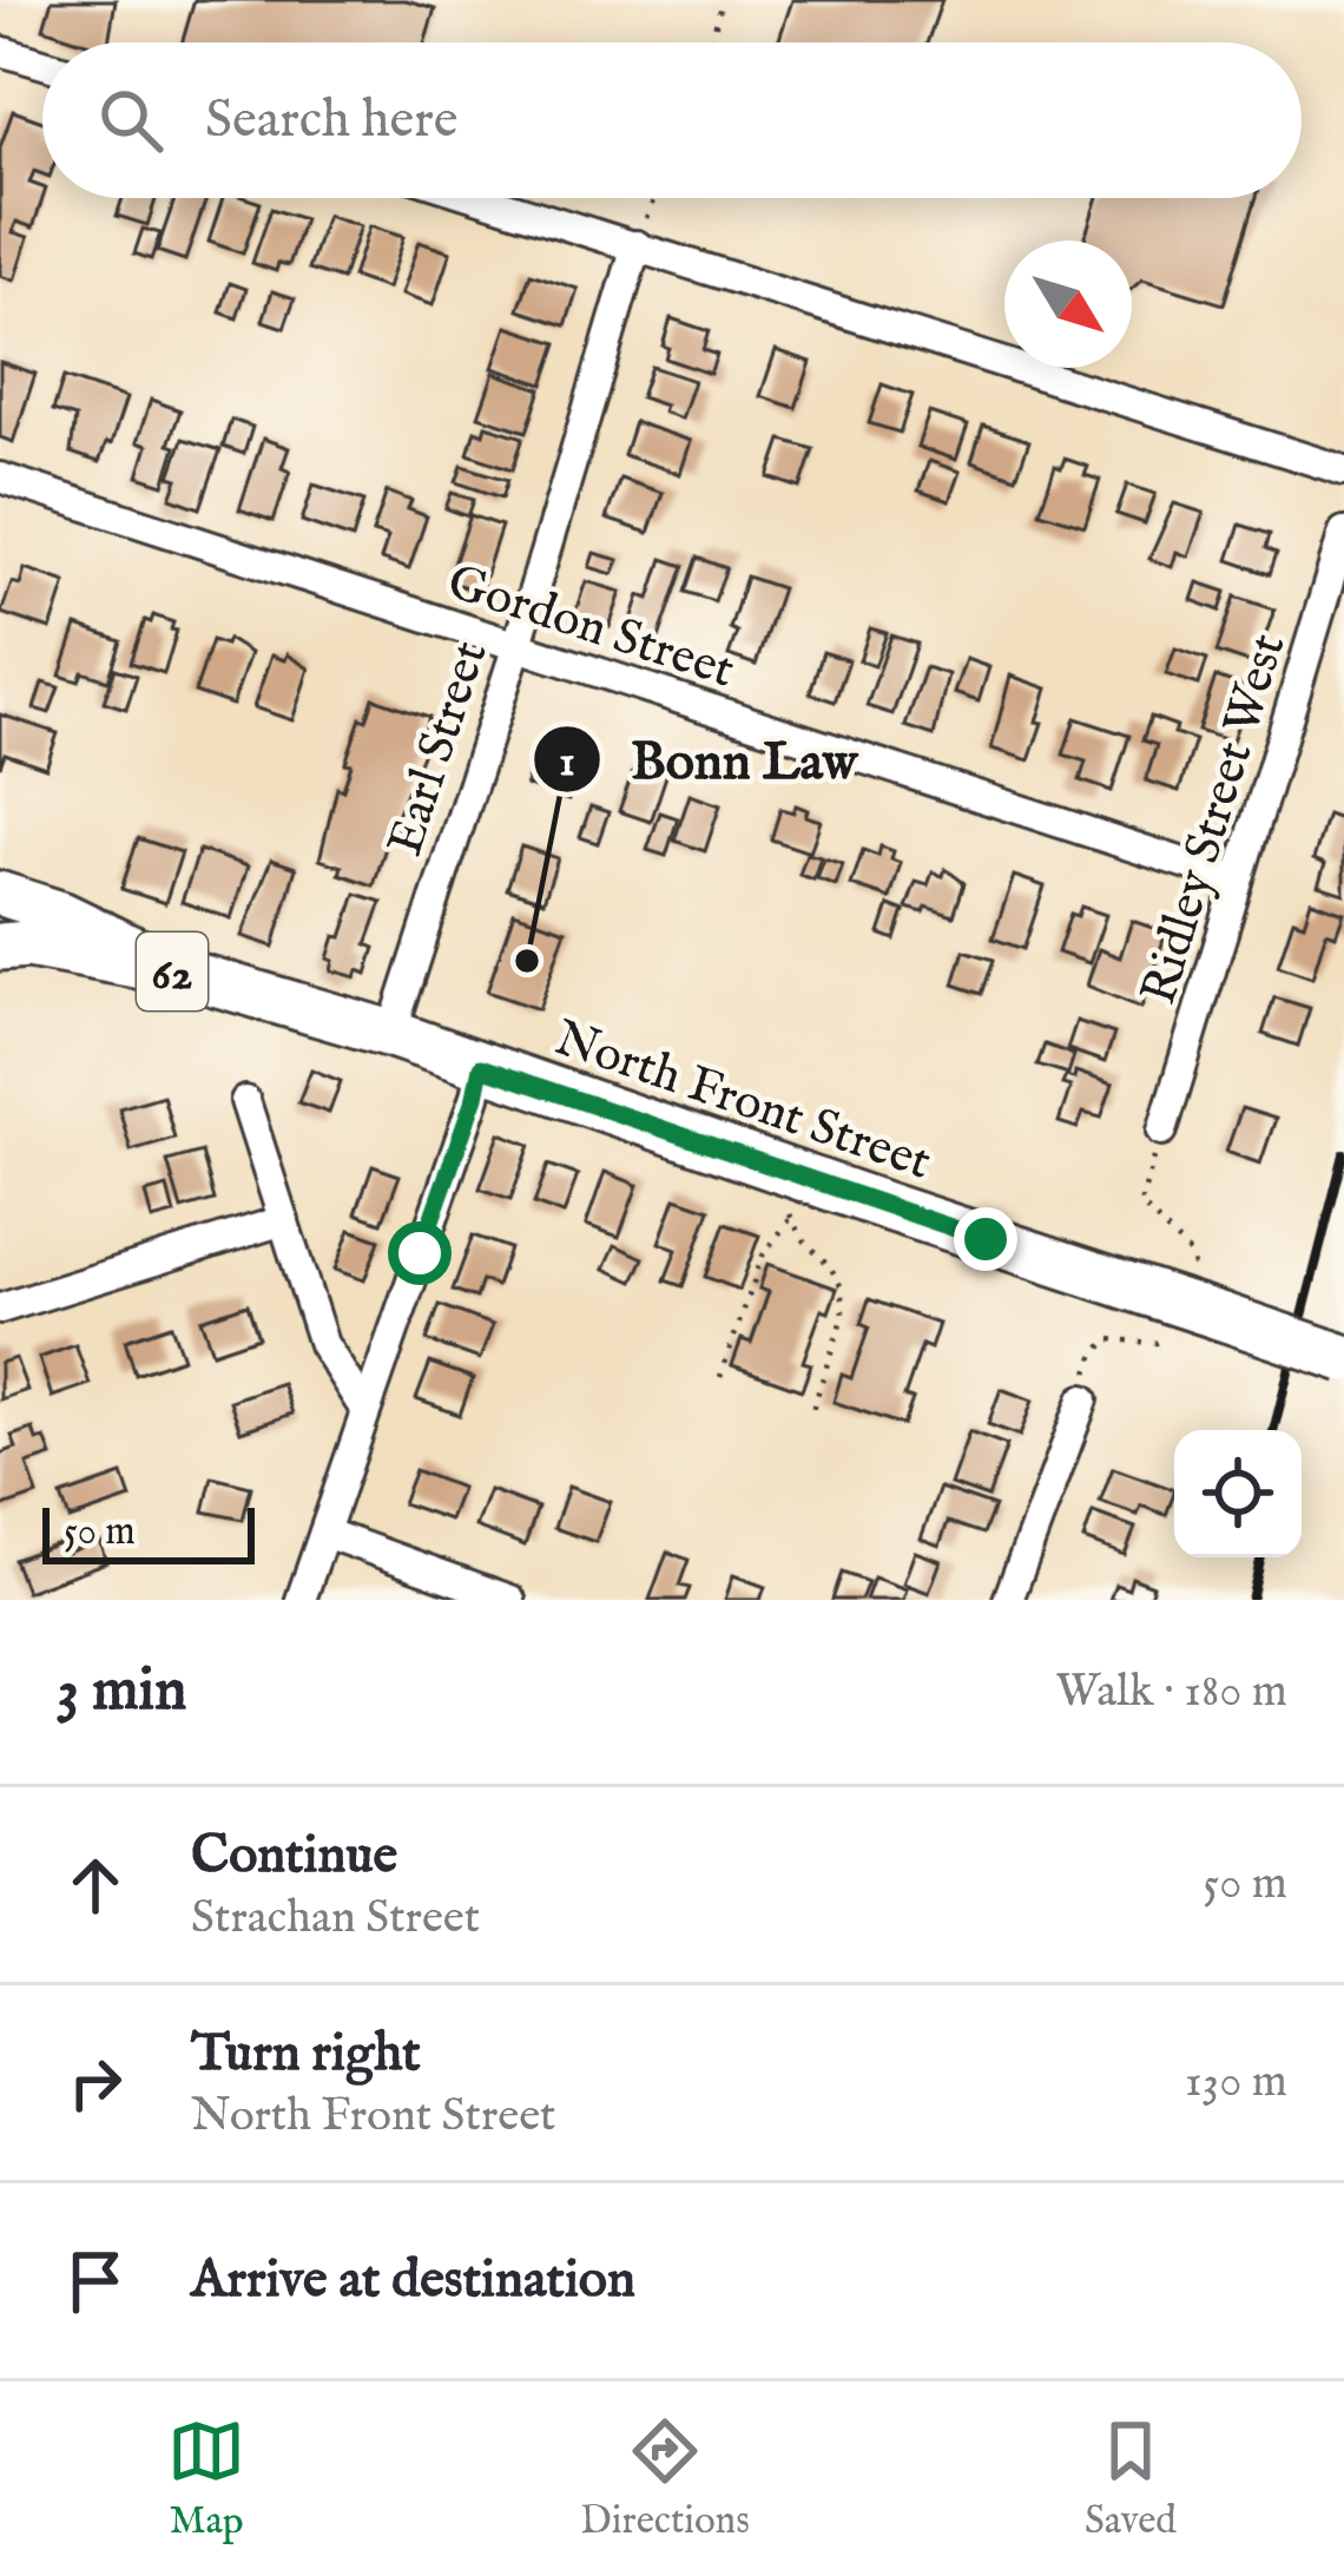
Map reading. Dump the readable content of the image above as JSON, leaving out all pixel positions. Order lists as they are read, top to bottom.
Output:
{
  "streets": {
    "main road": ["62", "North Front Street"],
    "street": ["Gordon Street", "Earl Street", "Ridley Street West"]
  },
  "crossings": [
    ["Gordon Street", "Earl Street"],
    ["Gordon Street", "Ridley Street West"],
    ["Earl Street", "North Front Street"],
    ["62", "North Front Street"]
  ],
  "places": ["Bonn Law"],
  "scale_bar": "50 m",
  "north": "bottom right",
  "page": {
    "search": "Search here",
    "scale": "50 m",
    "heading": ["3 min", "Walk · 180 m"],
    "list": [
      ["Continue", "Strachan Street", "50 m"],
      ["Turn right", "North Front Street", "130 m"],
      "Arrive at destination"
    ],
    "nav": ["Map", "Directions", "Saved"]
  }
}
